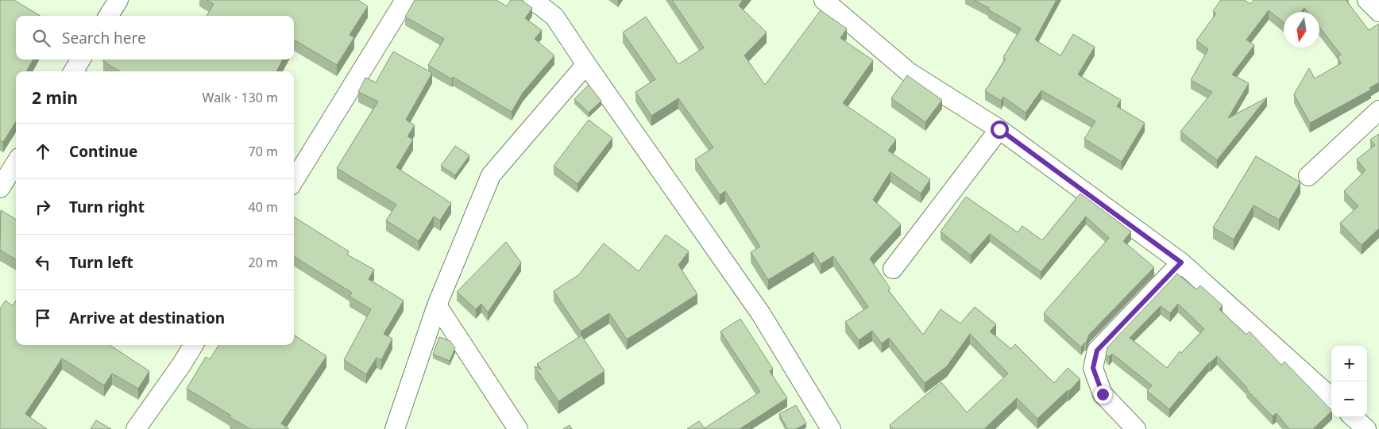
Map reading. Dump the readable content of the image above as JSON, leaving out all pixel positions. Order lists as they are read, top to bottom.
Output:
{
  "north": "bottom",
  "page": {
    "search": "Search here",
    "heading": ["2 min", "Walk · 130 m"],
    "list": [
      ["Continue", "70 m"],
      ["Turn right", "40 m"],
      ["Turn left", "20 m"],
      "Arrive at destination"
    ],
    "map_buttons": ["+", "−"]
  }
}
